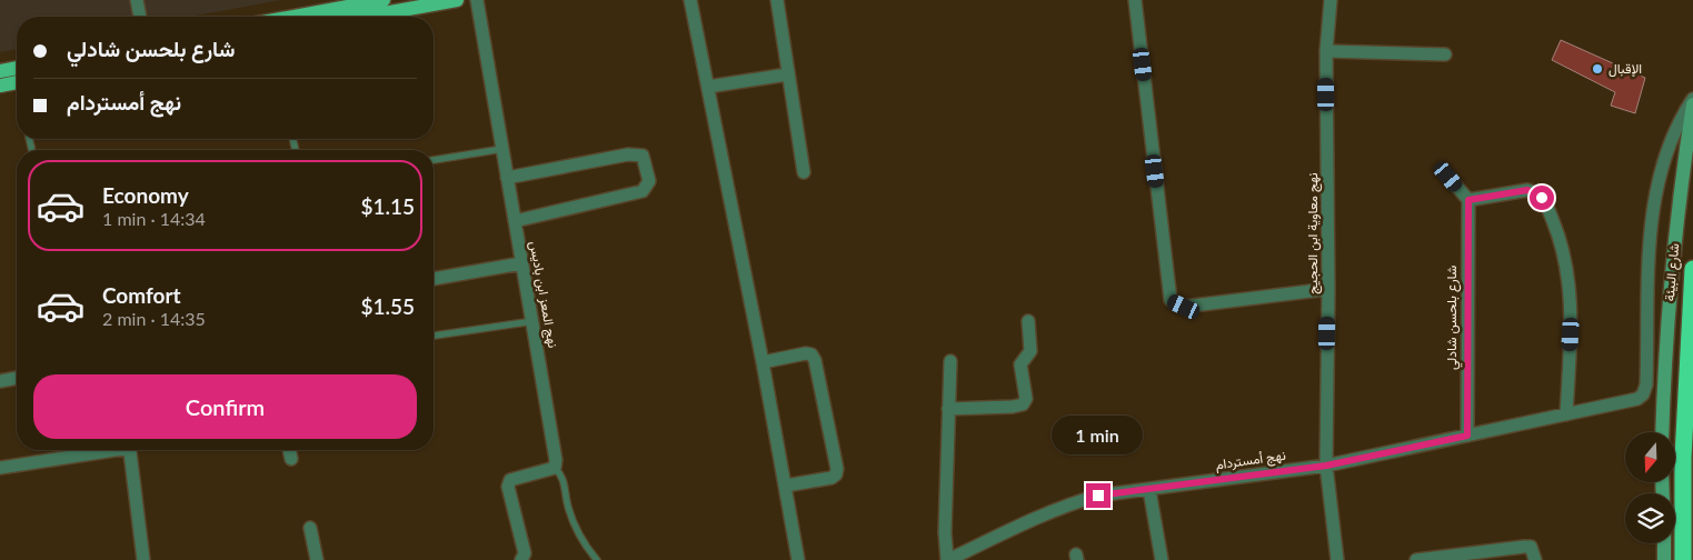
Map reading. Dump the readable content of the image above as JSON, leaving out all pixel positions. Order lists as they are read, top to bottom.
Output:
{
  "streets": {
    "main road": ["شارع البيئة"],
    "street": [
      "نهج معاوية ابن الحجيج",
      "نهج المعز ابن باديس",
      "شارع بلحسن شادلي",
      "نهج أمستردام"
    ]
  },
  "crossings": [
    ["نهج معاوية ابن الحجيج", "نهج أمستردام"],
    ["شارع بلحسن شادلي", "نهج أمستردام"]
  ],
  "places": ["الإقبال"],
  "north": "bottom",
  "page": {
    "banner": ["شارع بلحسن شادلي", "نهج أمستردام"],
    "list": [
      {
        "name": "Economy",
        "note": "1 min · 14:34",
        "value": "$1.15"
      },
      {
        "name": "Comfort",
        "note": "2 min · 14:35",
        "value": "$1.55"
      }
    ],
    "buttons": "Confirm",
    "bubble": "1 min"
  }
}
